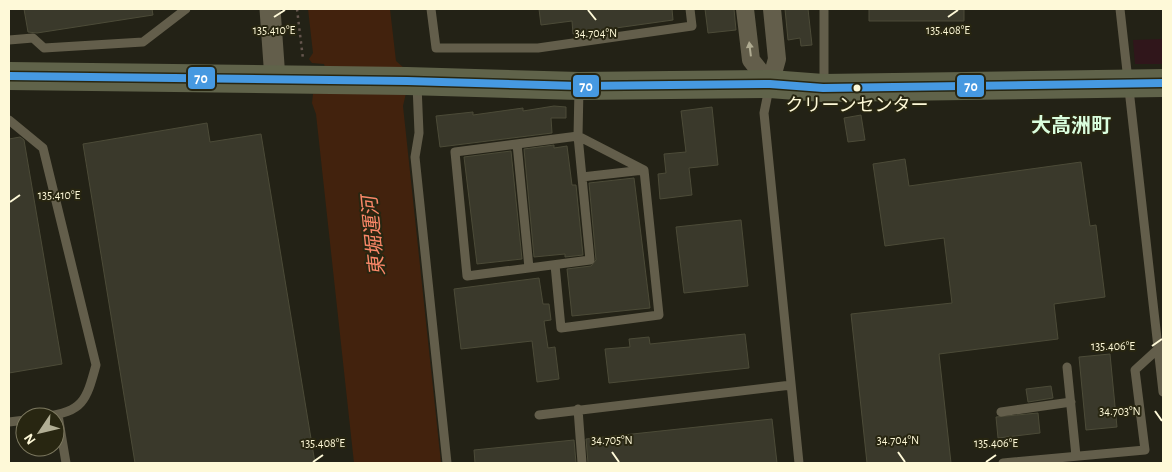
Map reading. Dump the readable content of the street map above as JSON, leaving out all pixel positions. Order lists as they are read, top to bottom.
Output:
{
  "districts": ["大高洲町"],
  "water": ["東堀運河"],
  "places": ["クリーンセンター"],
  "lines": ["transit line 70"],
  "north": "bottom left",
  "coordinates": [
    "135.410°E",
    "135.408°E",
    "34.704°N",
    "135.406°E",
    "34.703°N",
    "34.705°N"
  ]
}
